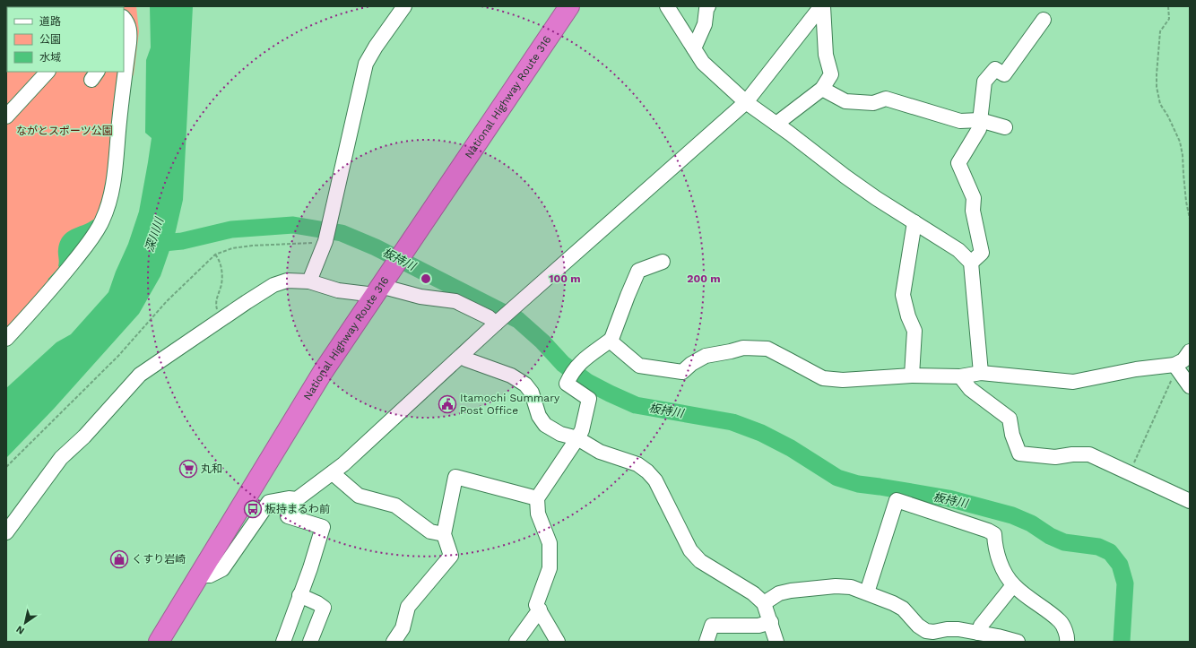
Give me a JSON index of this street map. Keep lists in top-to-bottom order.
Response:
{
  "streets": {
    "highway": ["National Highway Route 316"]
  },
  "water": ["深川川", "板持川"],
  "parks": ["ながとスポーツ公園"],
  "places": {
    "public building": ["Itamochi Summary Post Office"],
    "supermarket": ["丸和"],
    "bus stop": ["板持まるわ前"],
    "shop": ["くすり岩崎"]
  },
  "legend": ["道路", "公園", "水域"],
  "north": "bottom left",
  "rings": ["100 m", "200 m"]
}
